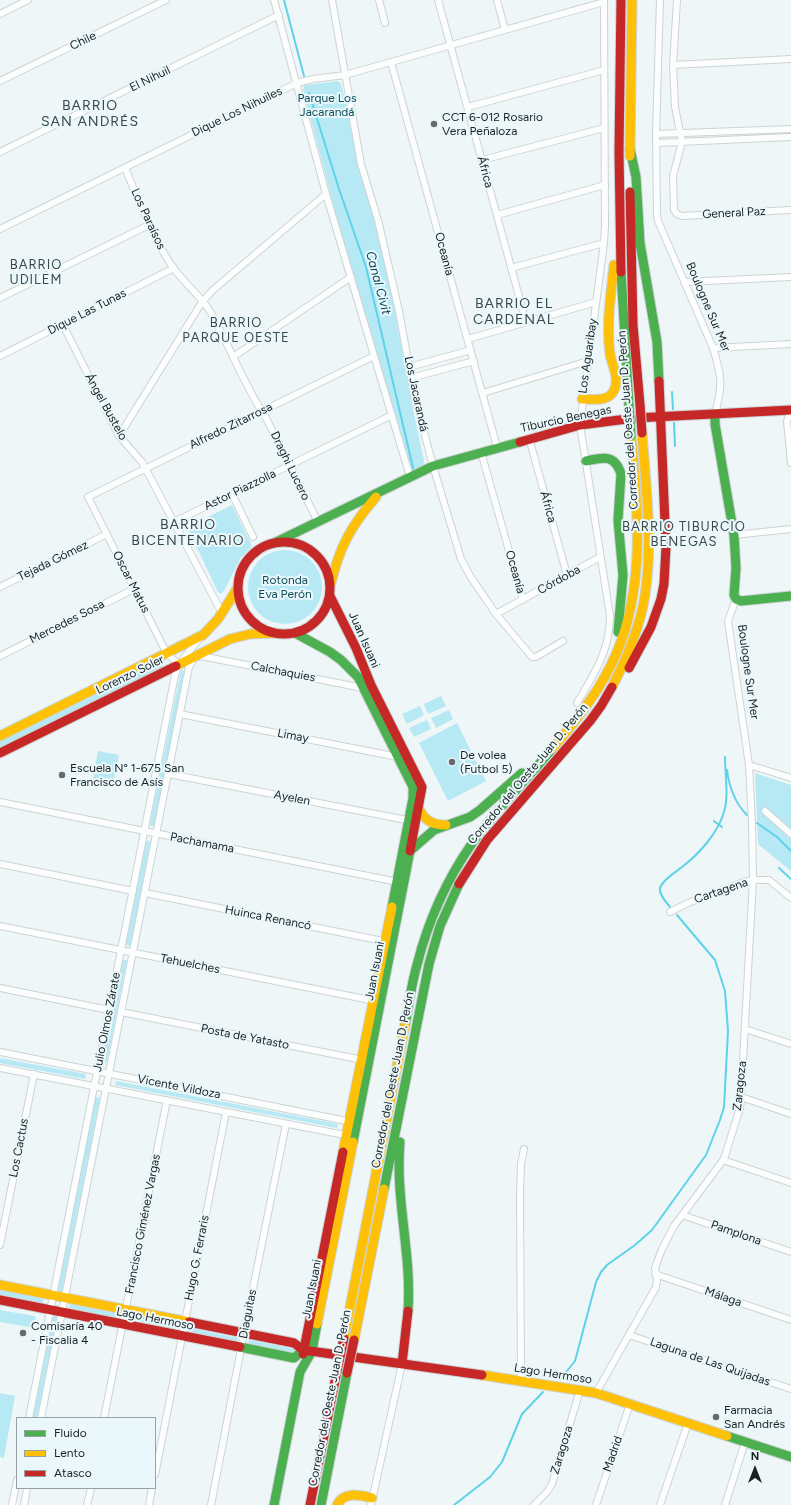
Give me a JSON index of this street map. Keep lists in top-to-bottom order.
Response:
{
  "streets": {
    "main road": [
      "Boulogne Sur Mer",
      "Tiburcio Benegas",
      "Corredor del Oeste Juan D. Perón",
      "Juan Isuani",
      "Lorenzo Soler",
      "Lago Hermoso"
    ],
    "street": [
      "Chile",
      "El Nihuil",
      "Dique Los Nihuiles",
      "África",
      "General Paz",
      "Los Paraísos",
      "Oceanía",
      "Dique Las Tunas",
      "Los Aguaribay",
      "Los Jacarandá",
      "Ángel Bustelo",
      "Alfredo Zitarrosa",
      "Draghi Lucero",
      "Astor Piazzolla",
      "Tejada Gómez",
      "Córdoba",
      "Oscar Matus",
      "Mercedes Sosa",
      "Calchaquies",
      "Limay",
      "Ayelen",
      "Pachamama",
      "Cartagena",
      "Huinca Renancó",
      "Tehuelches",
      "Julio Olmos Zárate",
      "Posta de Yatasto",
      "Zaragoza",
      "Vicente Vildoza",
      "Los Cactus",
      "Francisco Giménez Vargas",
      "Pamplona",
      "Hugo G. Ferraris",
      "Málaga",
      "Diaguitas",
      "Laguna de Las Quijadas",
      "Madrid"
    ]
  },
  "crossings": [
    ["Dique Los Nihuiles", "África"],
    ["Dique Los Nihuiles", "Los Paraísos"],
    ["Dique Los Nihuiles", "Oceanía"],
    ["Dique Los Nihuiles", "Los Aguaribay"],
    ["Dique Los Nihuiles", "Los Jacarandá"],
    ["África", "Tiburcio Benegas"],
    ["África", "Córdoba"],
    ["Los Paraísos", "Dique Las Tunas"],
    ["Los Paraísos", "Draghi Lucero"],
    ["Oceanía", "Tiburcio Benegas"],
    ["Oceanía", "Córdoba"],
    ["Boulogne Sur Mer", "Tiburcio Benegas"],
    ["Boulogne Sur Mer", "Zaragoza"],
    ["Dique Las Tunas", "Ángel Bustelo"],
    ["Dique Las Tunas", "Draghi Lucero"],
    ["Los Aguaribay", "Tiburcio Benegas"],
    ["Los Aguaribay", "Córdoba"],
    ["Los Jacarandá", "Tiburcio Benegas"],
    ["Los Jacarandá", "Córdoba"],
    ["Ángel Bustelo", "Alfredo Zitarrosa"],
    ["Ángel Bustelo", "Astor Piazzolla"],
    ["Ángel Bustelo", "Lorenzo Soler"],
    ["Tiburcio Benegas", "Draghi Lucero"],
    ["Tiburcio Benegas", "Juan Isuani"],
    ["Tiburcio Benegas", "Lorenzo Soler"],
    ["Alfredo Zitarrosa", "Draghi Lucero"],
    ["Alfredo Zitarrosa", "Oscar Matus"],
    ["Draghi Lucero", "Astor Piazzolla"],
    ["Tejada Gómez", "Oscar Matus"],
    ["Oscar Matus", "Mercedes Sosa"],
    ["Oscar Matus", "Lorenzo Soler"],
    ["Oscar Matus", "Julio Olmos Zárate"],
    ["Juan Isuani", "Calchaquies"],
    ["Juan Isuani", "Lorenzo Soler"],
    ["Juan Isuani", "Limay"],
    ["Juan Isuani", "Ayelen"],
    ["Juan Isuani", "Pachamama"],
    ["Juan Isuani", "Huinca Renancó"],
    ["Juan Isuani", "Tehuelches"],
    ["Juan Isuani", "Posta de Yatasto"],
    ["Juan Isuani", "Vicente Vildoza"],
    ["Juan Isuani", "Lago Hermoso"],
    ["Calchaquies", "Lorenzo Soler"],
    ["Calchaquies", "Julio Olmos Zárate"],
    ["Lorenzo Soler", "Julio Olmos Zárate"],
    ["Limay", "Julio Olmos Zárate"],
    ["Ayelen", "Julio Olmos Zárate"],
    ["Pachamama", "Julio Olmos Zárate"],
    ["Cartagena", "Zaragoza"],
    ["Huinca Renancó", "Julio Olmos Zárate"],
    ["Tehuelches", "Julio Olmos Zárate"],
    ["Julio Olmos Zárate", "Posta de Yatasto"],
    ["Julio Olmos Zárate", "Vicente Vildoza"],
    ["Julio Olmos Zárate", "Lago Hermoso"],
    ["Zaragoza", "Pamplona"],
    ["Zaragoza", "Málaga"],
    ["Zaragoza", "Lago Hermoso"],
    ["Zaragoza", "Laguna de Las Quijadas"],
    ["Vicente Vildoza", "Los Cactus"],
    ["Vicente Vildoza", "Francisco Giménez Vargas"],
    ["Vicente Vildoza", "Hugo G. Ferraris"],
    ["Vicente Vildoza", "Diaguitas"],
    ["Francisco Giménez Vargas", "Lago Hermoso"],
    ["Hugo G. Ferraris", "Lago Hermoso"],
    ["Diaguitas", "Lago Hermoso"],
    ["Lago Hermoso", "Madrid"]
  ],
  "districts": [
    "BARRIO SAN ANDRÉS",
    "BARRIO UDILEM",
    "BARRIO EL CARDENAL",
    "BARRIO PARQUE OESTE",
    "BARRIO BICENTENARIO",
    "BARRIO TIBURCIO BENEGAS"
  ],
  "water": ["Canal Civit"],
  "parks": ["Parque Los Jacarandá", "Rotonda Eva Perón"],
  "places": [
    "CCT 6-012 Rosario Vera Peñaloza",
    "De volea (Futbol 5)",
    "Escuela N° 1-675 San Francisco de Asís",
    "Comisaría 40 - Fiscalia 4",
    "Farmacia San Andrés"
  ],
  "legend": ["Fluido", "Lento", "Atasco"],
  "north": "top"
}
